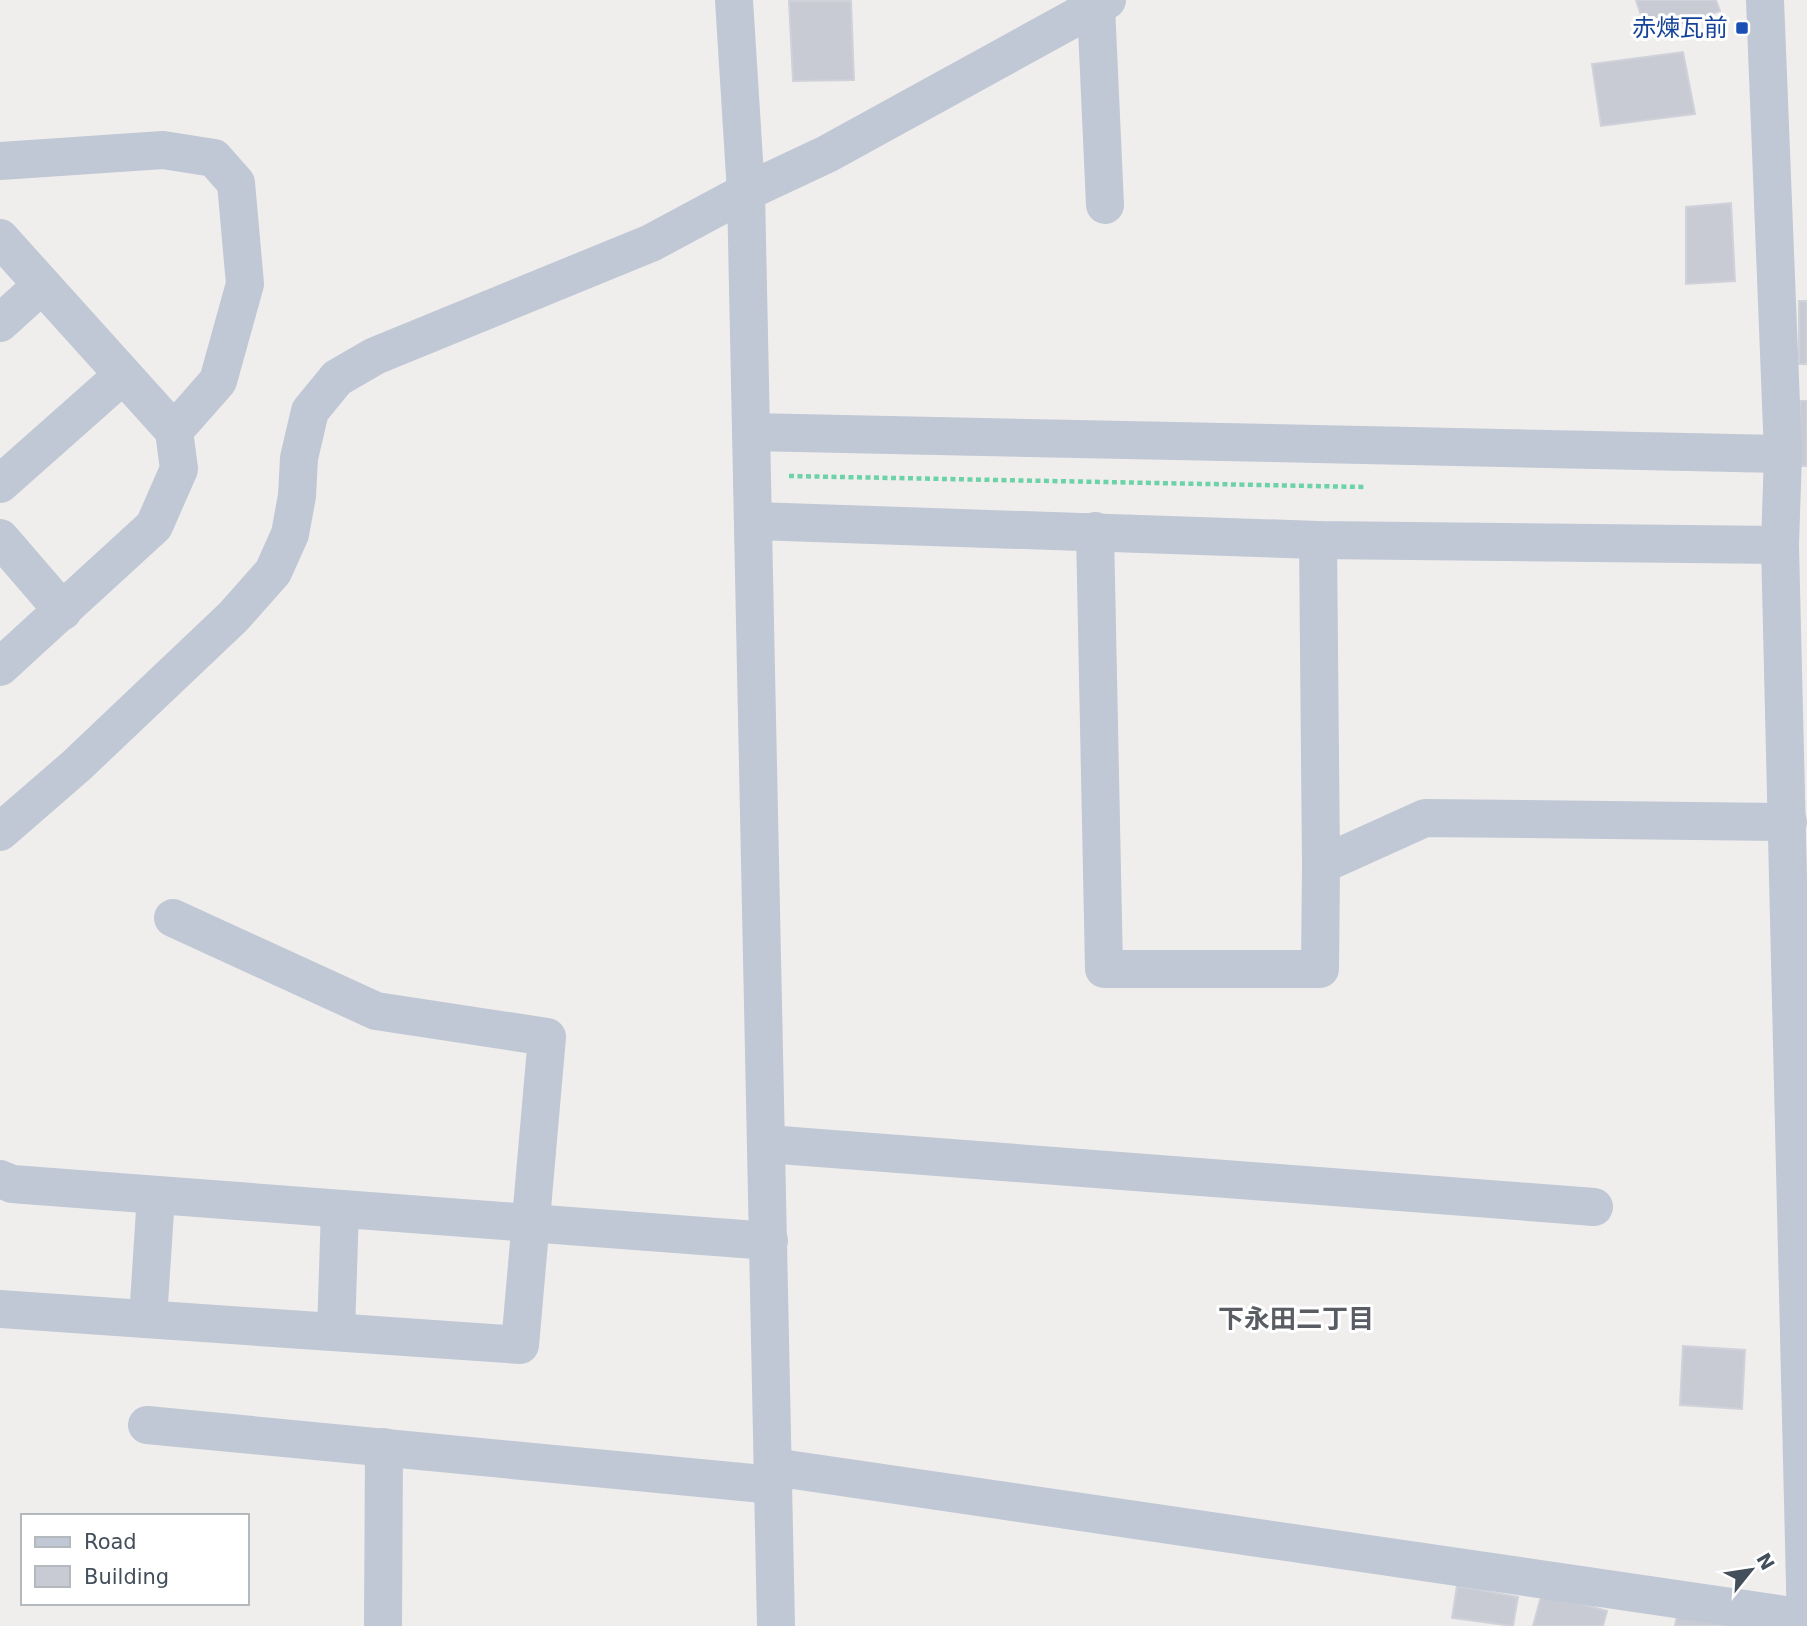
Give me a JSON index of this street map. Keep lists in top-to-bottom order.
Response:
{
  "districts": ["下永田二丁目"],
  "places": {
    "transit": ["赤煉瓦前"]
  },
  "legend": ["Road", "Building"],
  "north": "top right"
}
